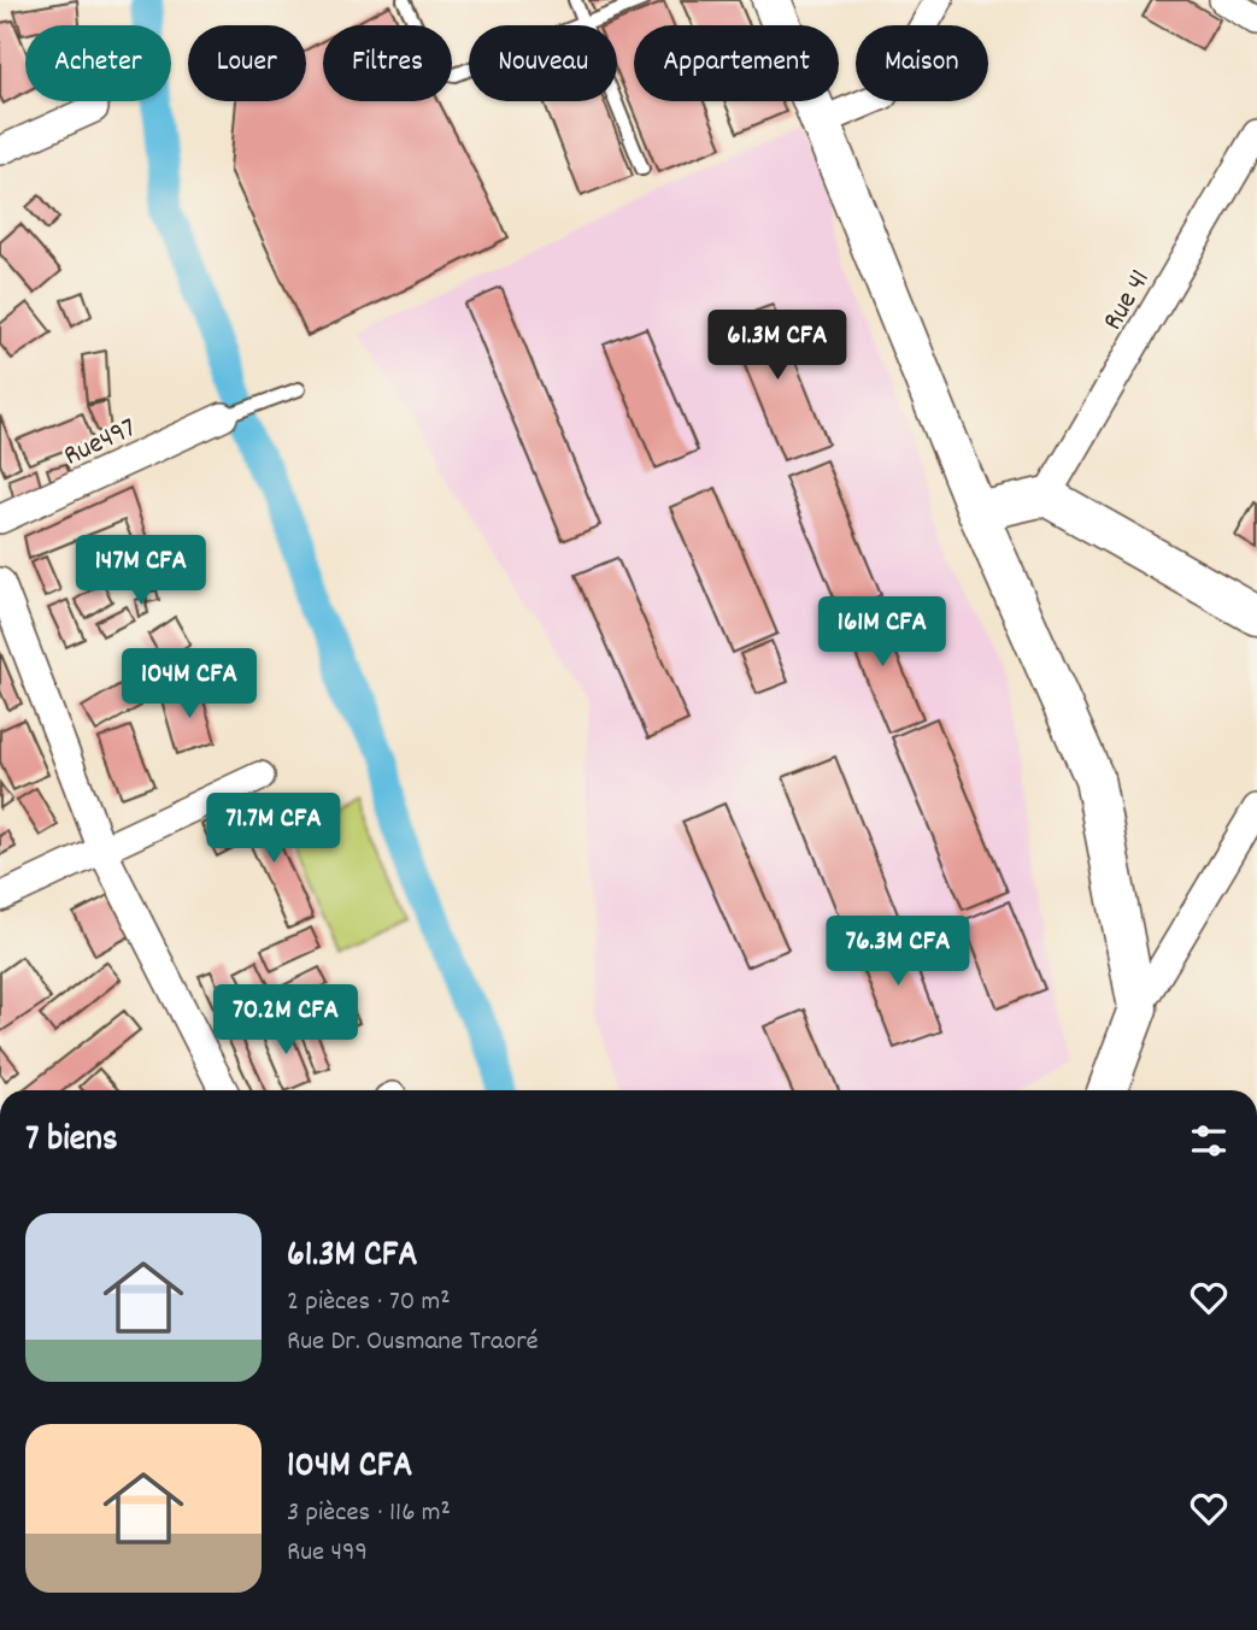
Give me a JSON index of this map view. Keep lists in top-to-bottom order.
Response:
{
  "streets": {
    "street": ["Rue 41", "Rue497"]
  },
  "page": {
    "chip": [
      "Acheter",
      "Louer",
      "Filtres",
      "Nouveau",
      "Appartement",
      "Maison"
    ],
    "price": [
      "61.3M CFA",
      "147M CFA",
      "161M CFA",
      "104M CFA",
      "71.7M CFA",
      "76.3M CFA",
      "70.2M CFA"
    ],
    "heading": "7 biens",
    "list": [
      {
        "name": "61.3M CFA",
        "note": "2 pièces · 70 m² · Rue Dr. Ousmane Traoré"
      },
      {
        "name": "104M CFA",
        "note": "3 pièces · 116 m² · Rue 499"
      }
    ]
  }
}
